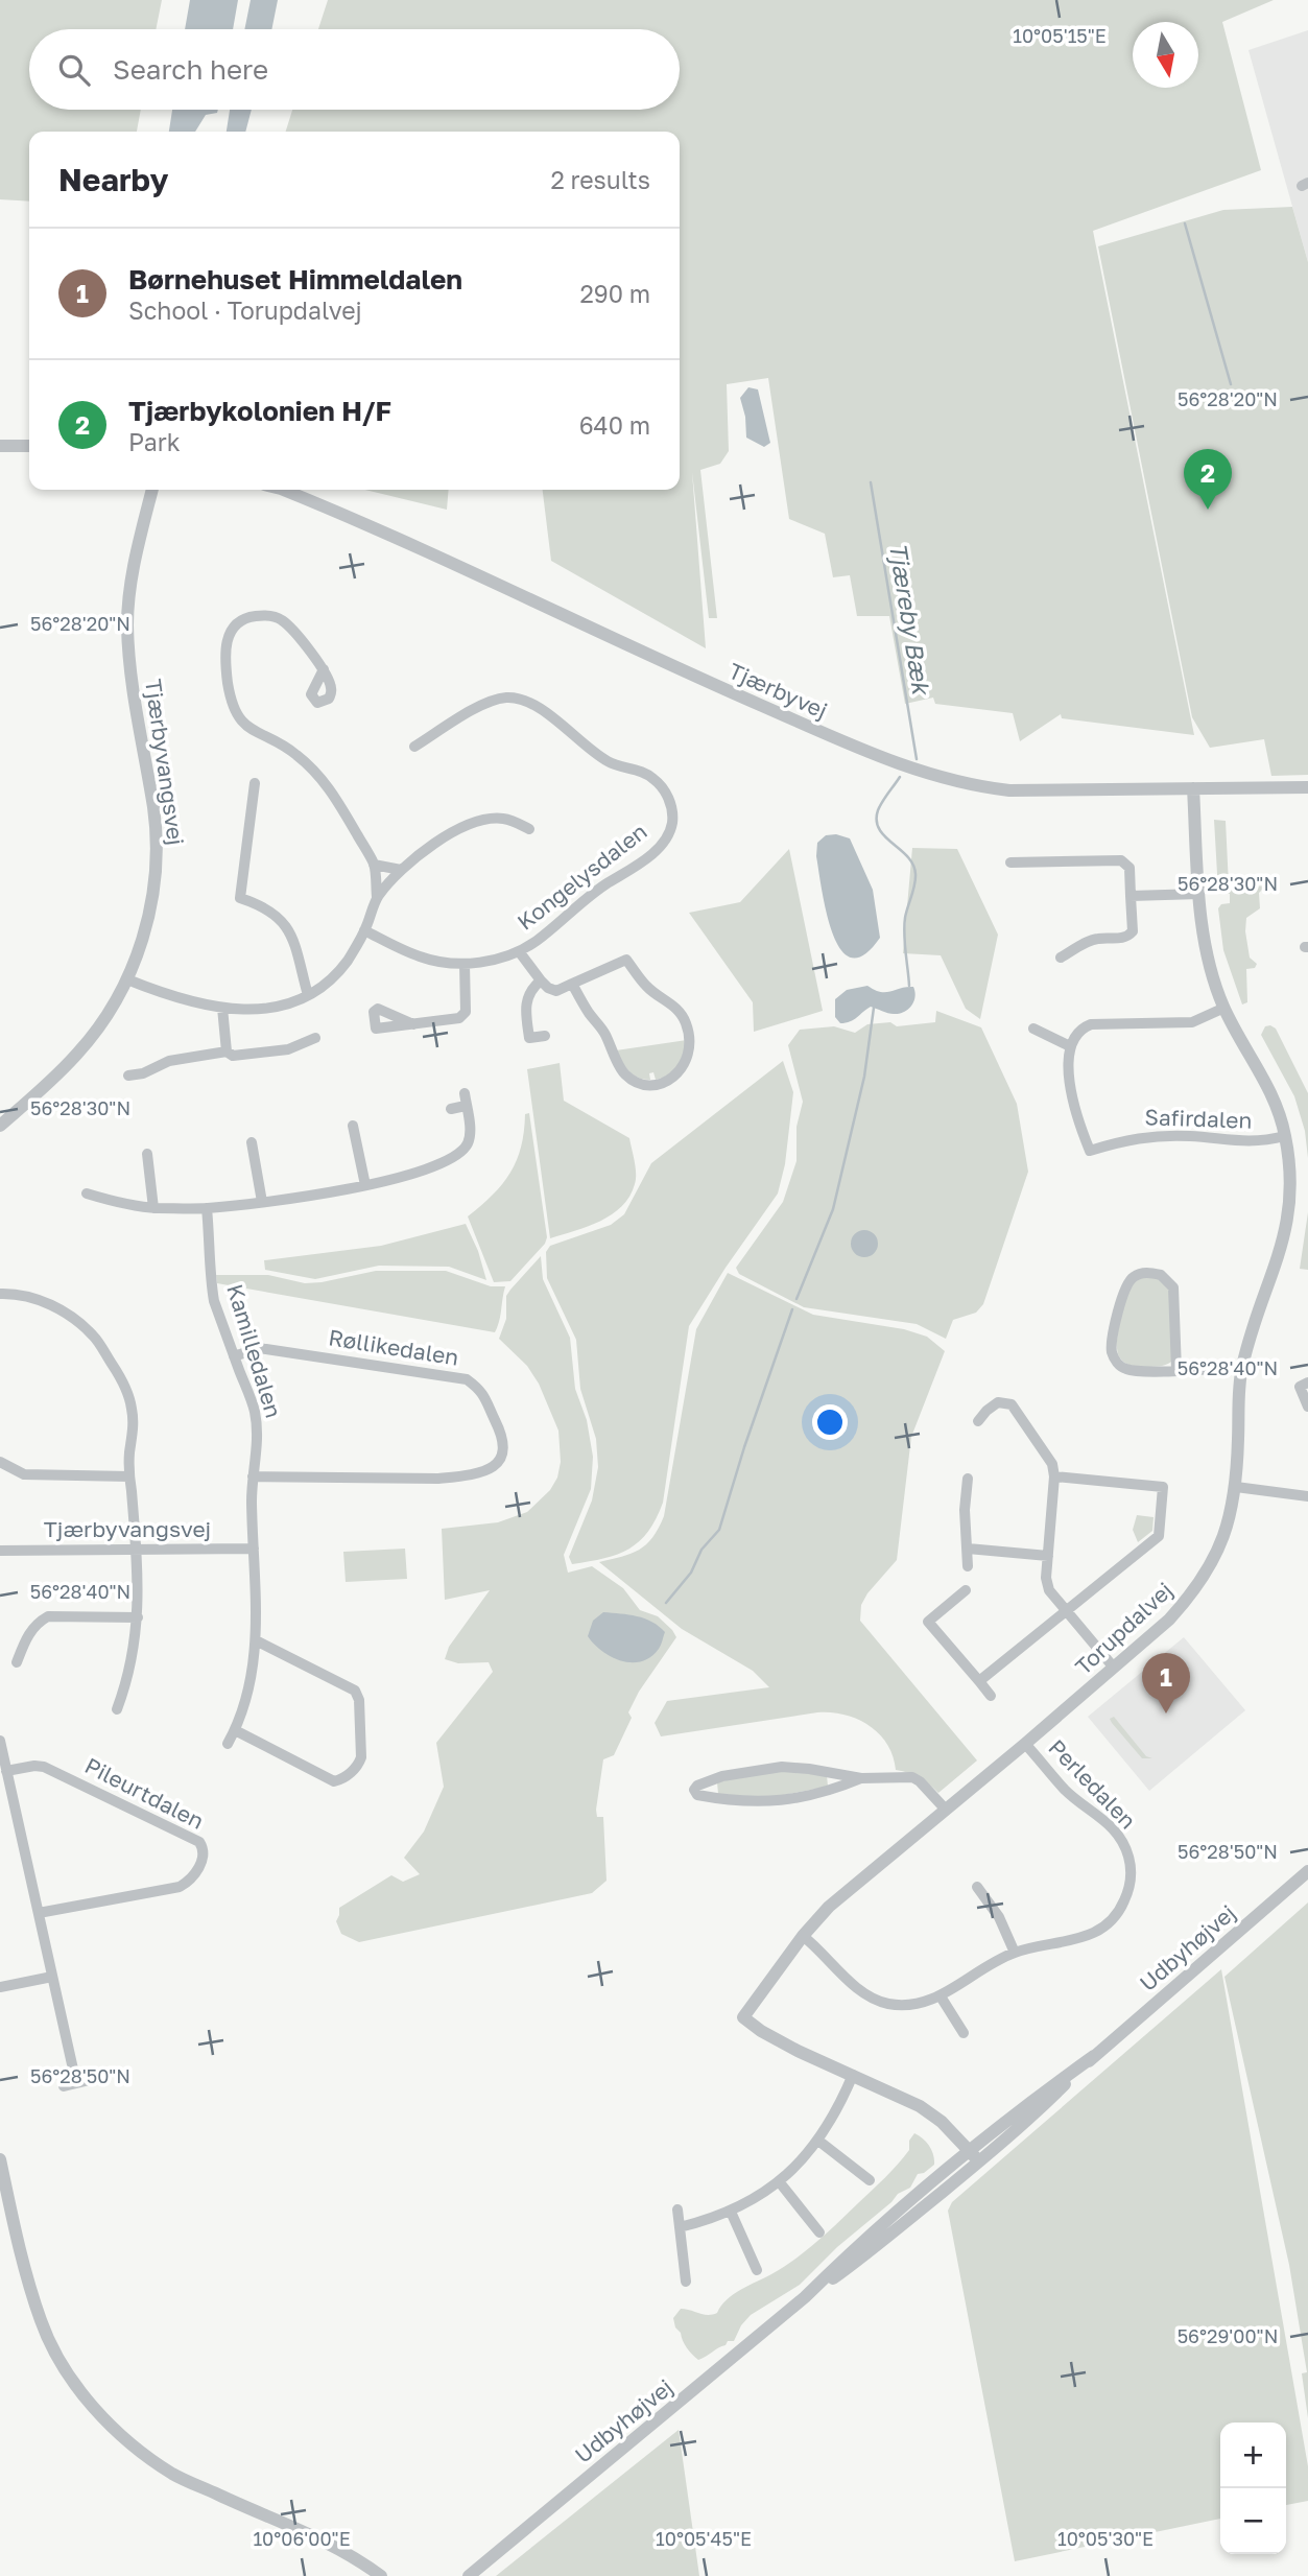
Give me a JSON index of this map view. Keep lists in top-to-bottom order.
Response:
{
  "streets": {
    "street": [
      "Tjærbyvej",
      "Tjærbyvangsvej",
      "Kongelysdalen",
      "Safirdalen",
      "Røllikedalen",
      "Kamilledalen",
      "Torupdalvej",
      "Perledalen",
      "Pileurtdalen",
      "Udbyhøjvej"
    ]
  },
  "crossings": [
    ["Tjærbyvej", "Torupdalvej"],
    ["Tjærbyvangsvej", "Kamilledalen"],
    ["Safirdalen", "Torupdalvej"],
    ["Røllikedalen", "Kamilledalen"],
    ["Torupdalvej", "Perledalen"],
    ["Torupdalvej", "Udbyhøjvej"]
  ],
  "water": ["Tjæreby Bæk"],
  "north": "bottom",
  "page": {
    "search": "Search here",
    "heading": ["Nearby", "2 results"],
    "list": [
      {
        "mark": "1",
        "name": "Børnehuset Himmeldalen",
        "note": "School · Torupdalvej",
        "value": "290 m"
      },
      {
        "mark": "2",
        "name": "Tjærbykolonien H/F",
        "note": "Park",
        "value": "640 m"
      }
    ],
    "pins": ["2", "1"],
    "map_buttons": ["+", "−"]
  },
  "coordinates": [
    "10°05'15\"E",
    "56°28'20\"N",
    "56°28'30\"N",
    "56°28'40\"N",
    "56°28'50\"N",
    "56°29'00\"N",
    "10°06'00\"E",
    "10°05'45\"E",
    "10°05'30\"E"
  ]
}
